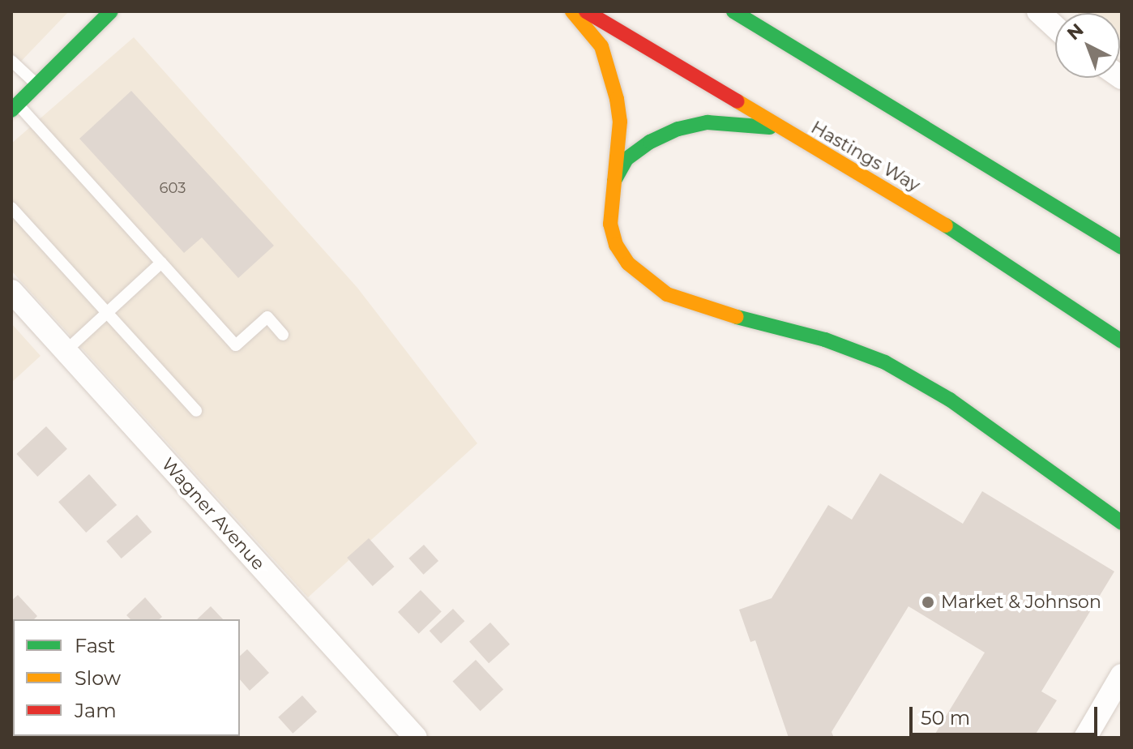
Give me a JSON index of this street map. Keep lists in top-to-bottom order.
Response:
{
  "streets": {
    "main road": ["Hastings Way"],
    "street": ["Wagner Avenue"]
  },
  "places": ["Market & Johnson"],
  "house_numbers": ["603"],
  "legend": ["Fast", "Slow", "Jam"],
  "scale_bar": "50 m",
  "north": "top left"
}
